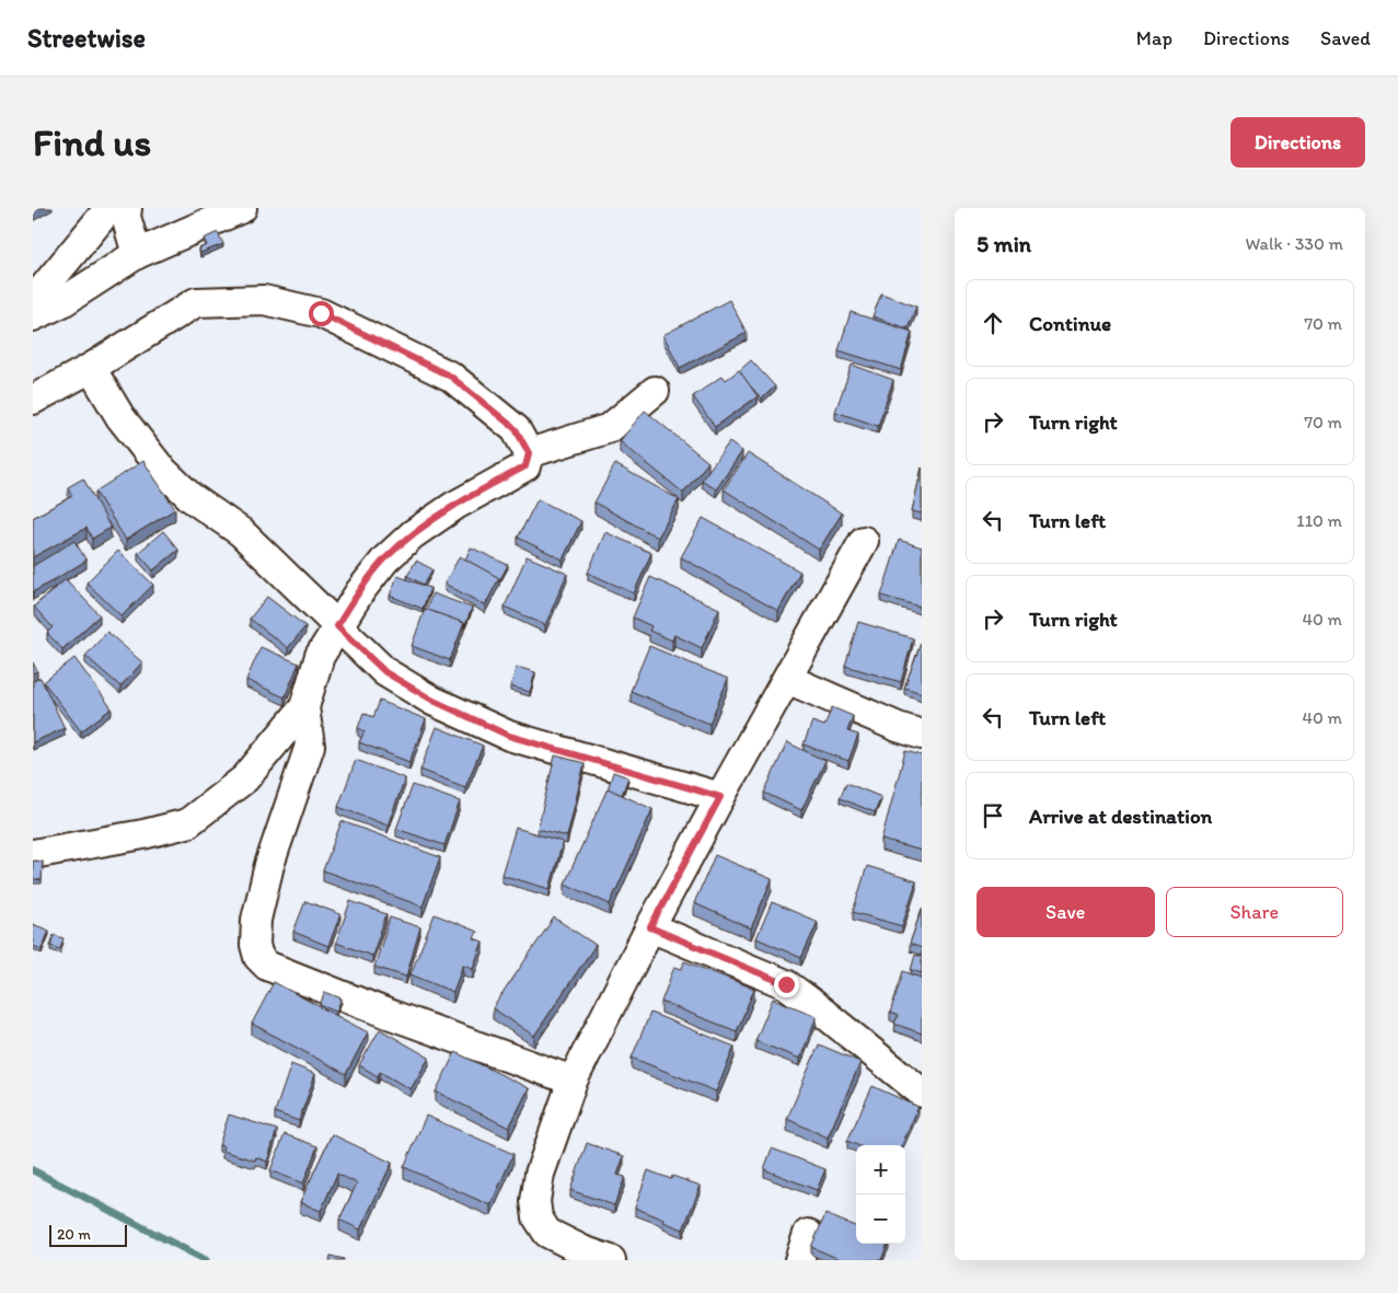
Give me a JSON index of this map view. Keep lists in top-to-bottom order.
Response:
{
  "scale_bar": "20 m",
  "page": {
    "header": "Streetwise",
    "nav": ["Map", "Directions", "Saved"],
    "buttons": [
      "Directions",
      ["Save", "Share"]
    ],
    "title": "Find us",
    "heading": ["5 min", "Walk · 330 m"],
    "list": [
      ["Continue", "70 m"],
      ["Turn right", "70 m"],
      ["Turn left", "110 m"],
      ["Turn right", "40 m"],
      ["Turn left", "40 m"],
      "Arrive at destination"
    ],
    "map_buttons": ["+", "−"],
    "scale": "20 m"
  }
}
